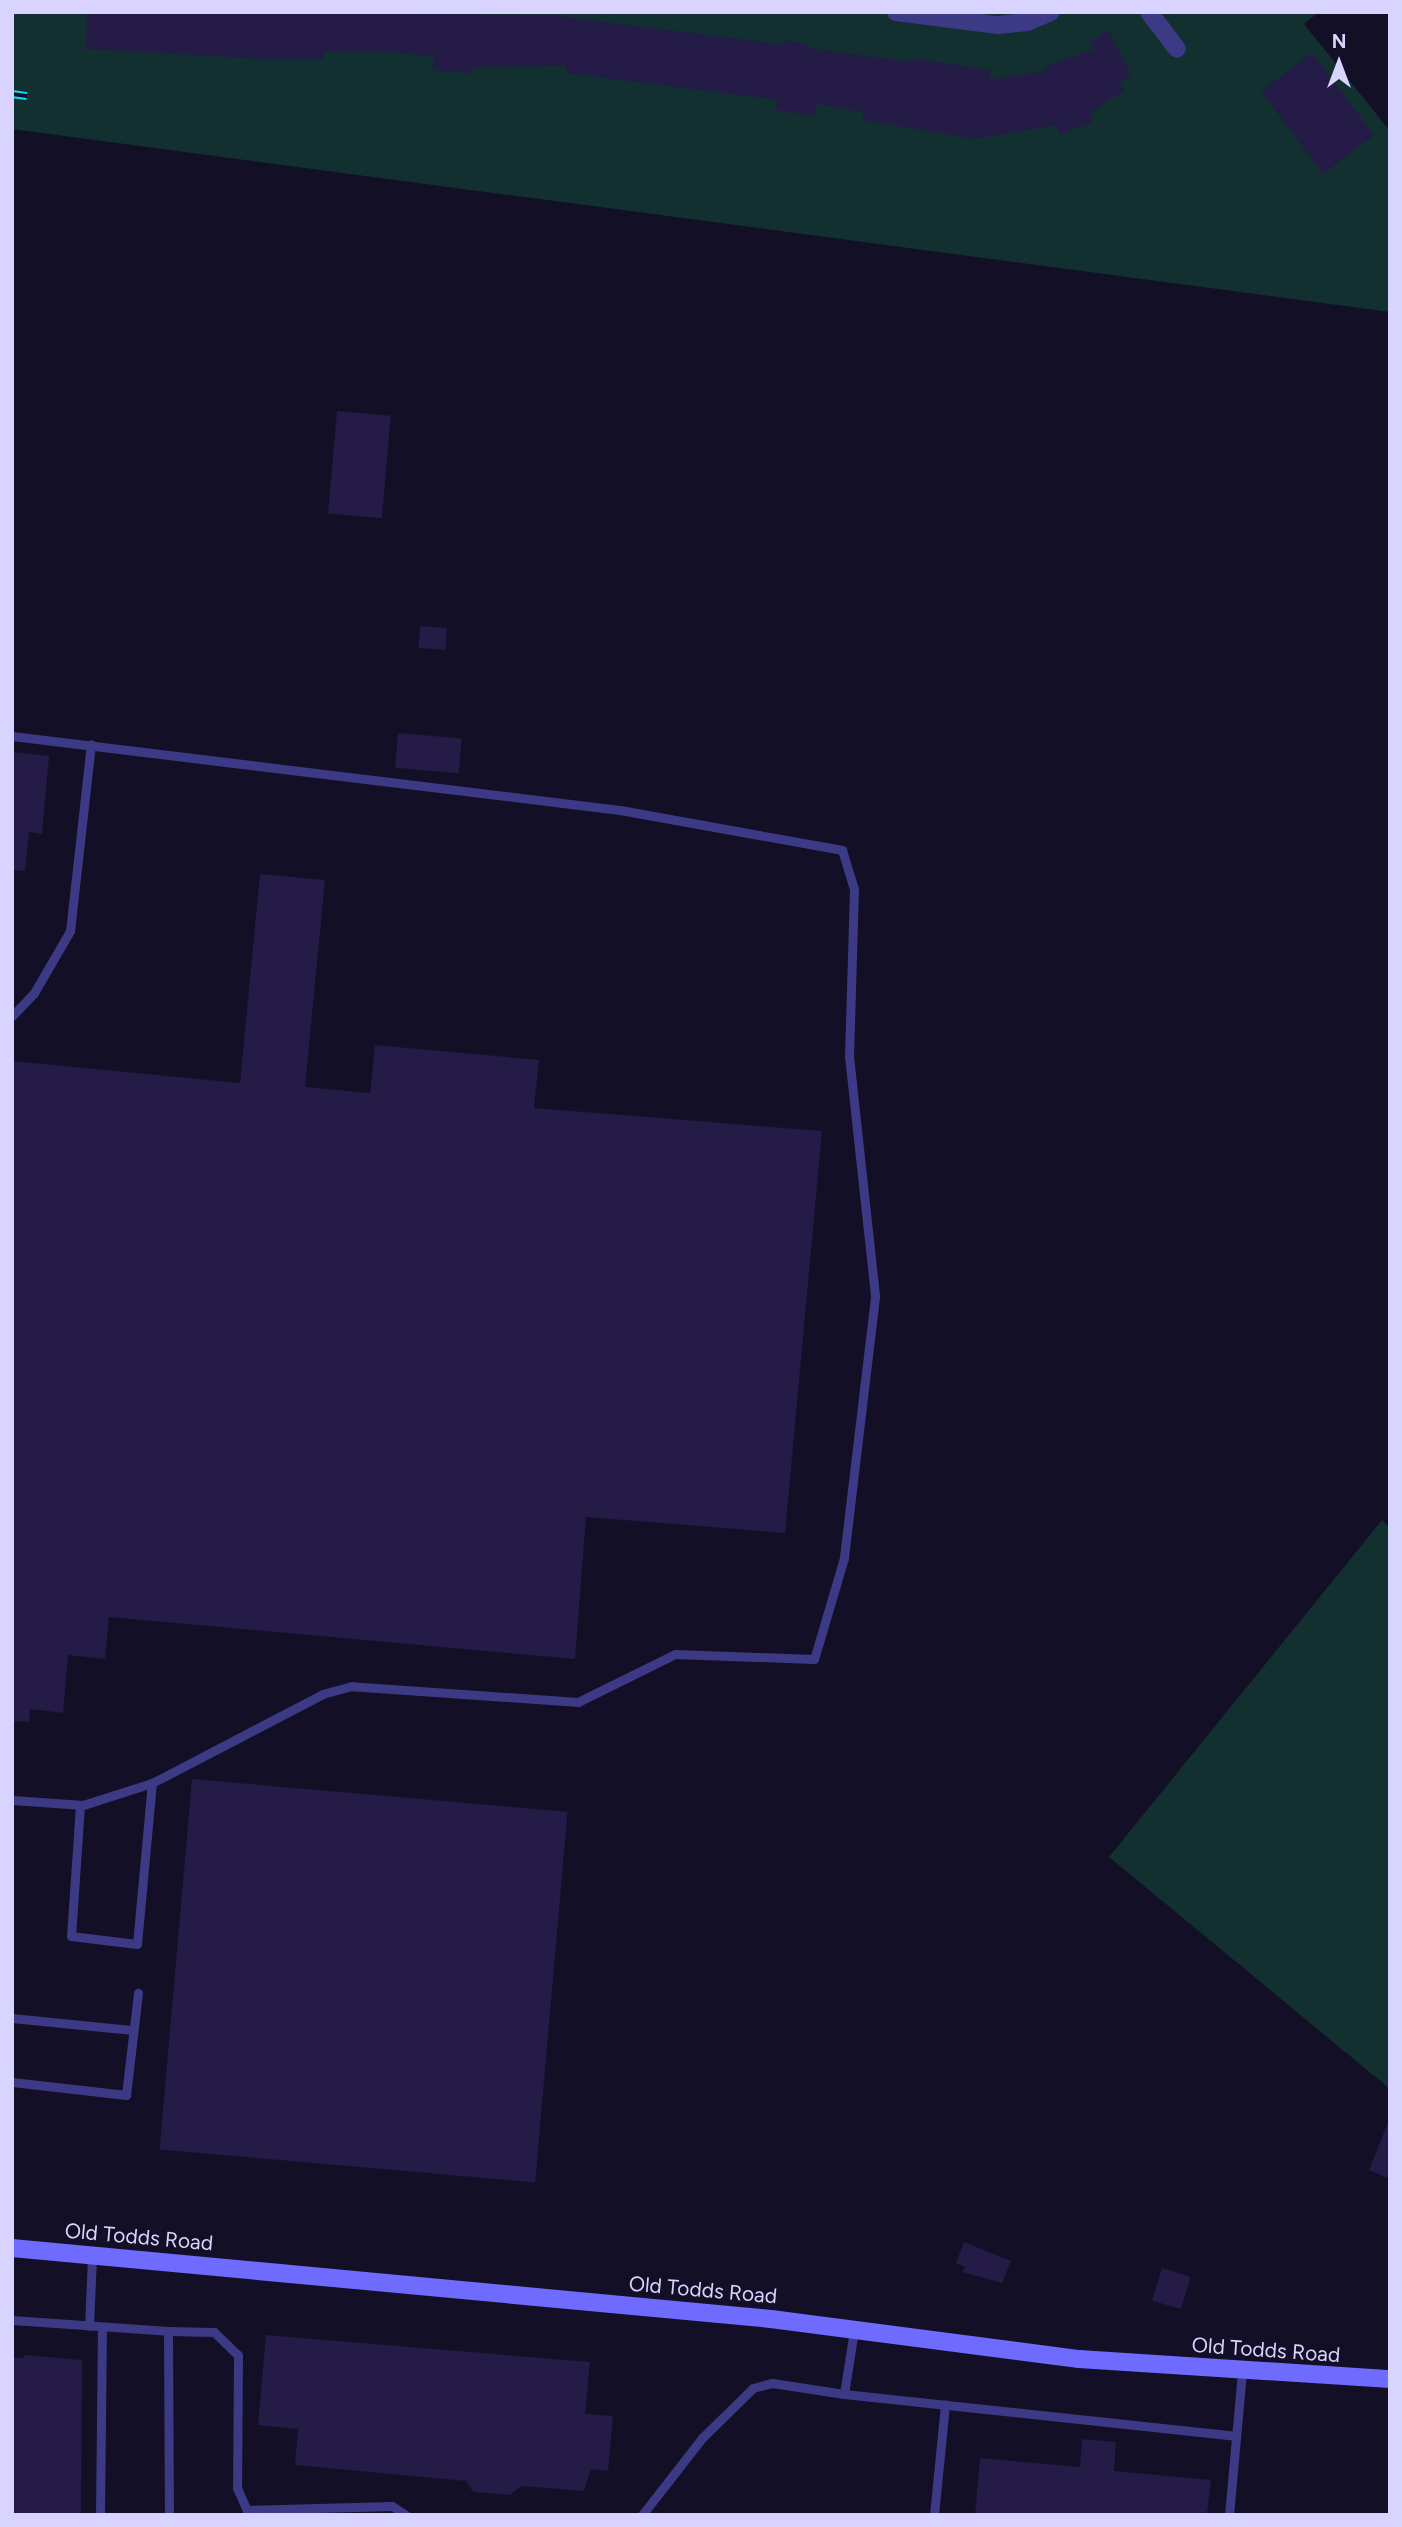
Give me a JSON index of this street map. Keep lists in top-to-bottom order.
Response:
{
  "streets": {
    "main road": ["Old Todds Road"]
  },
  "north": "top"
}
